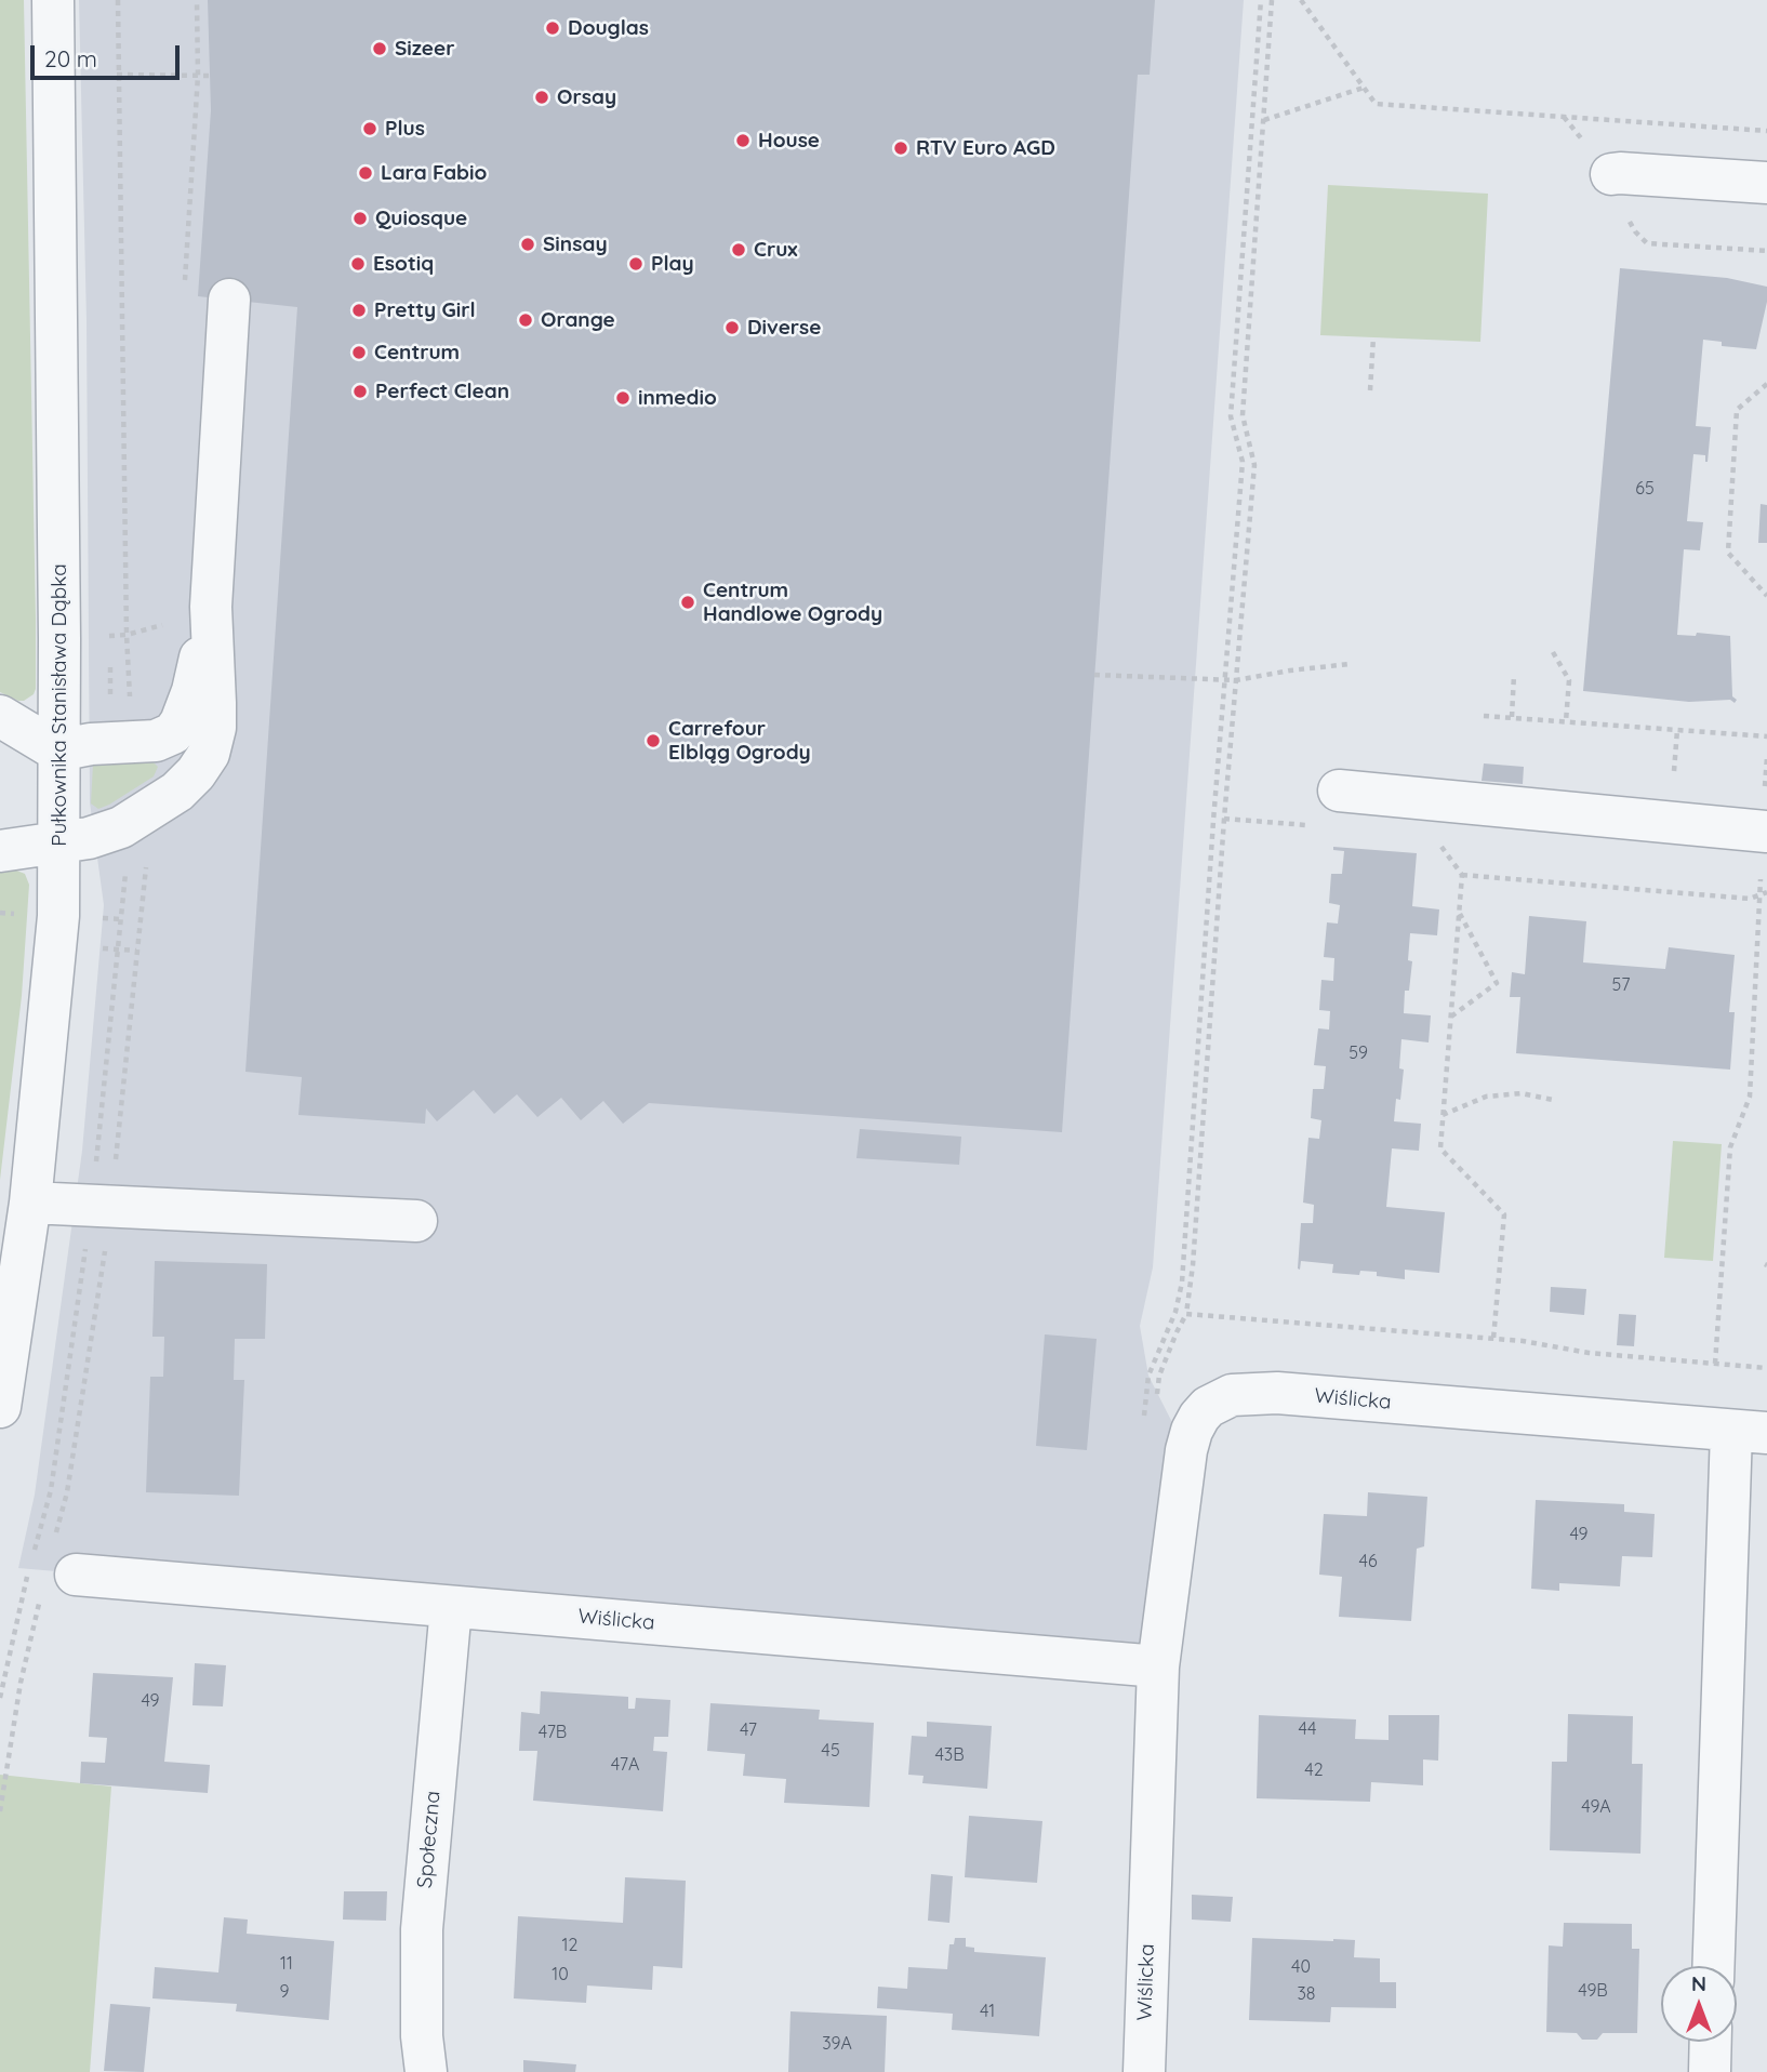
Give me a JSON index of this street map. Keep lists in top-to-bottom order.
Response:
{
  "streets": {
    "street": ["Pułkownika Stanisława Dąbka", "Wiślicka", "Społeczna"]
  },
  "crossings": [
    ["Wiślicka", "Społeczna"]
  ],
  "places": [
    "Douglas",
    "Sizeer",
    "Orsay",
    "Plus",
    "House",
    "RTV Euro AGD",
    "Lara Fabio",
    "Quiosque",
    "Sinsay",
    "Crux",
    "Esotiq",
    "Play",
    "Pretty Girl",
    "Orange",
    "Diverse",
    "Centrum",
    "Perfect Clean",
    "inmedio",
    "Centrum Handlowe Ogrody",
    "Carrefour Elbląg Ogrody"
  ],
  "house_numbers": [
    "65",
    "57",
    "59",
    "49",
    "46",
    "49",
    "44",
    "47",
    "47B",
    "45",
    "43B",
    "47A",
    "42",
    "49A",
    "12",
    "11",
    "40",
    "10",
    "49B",
    "9",
    "38",
    "41",
    "39A"
  ],
  "scale_bar": "20 m",
  "north": "top"
}
